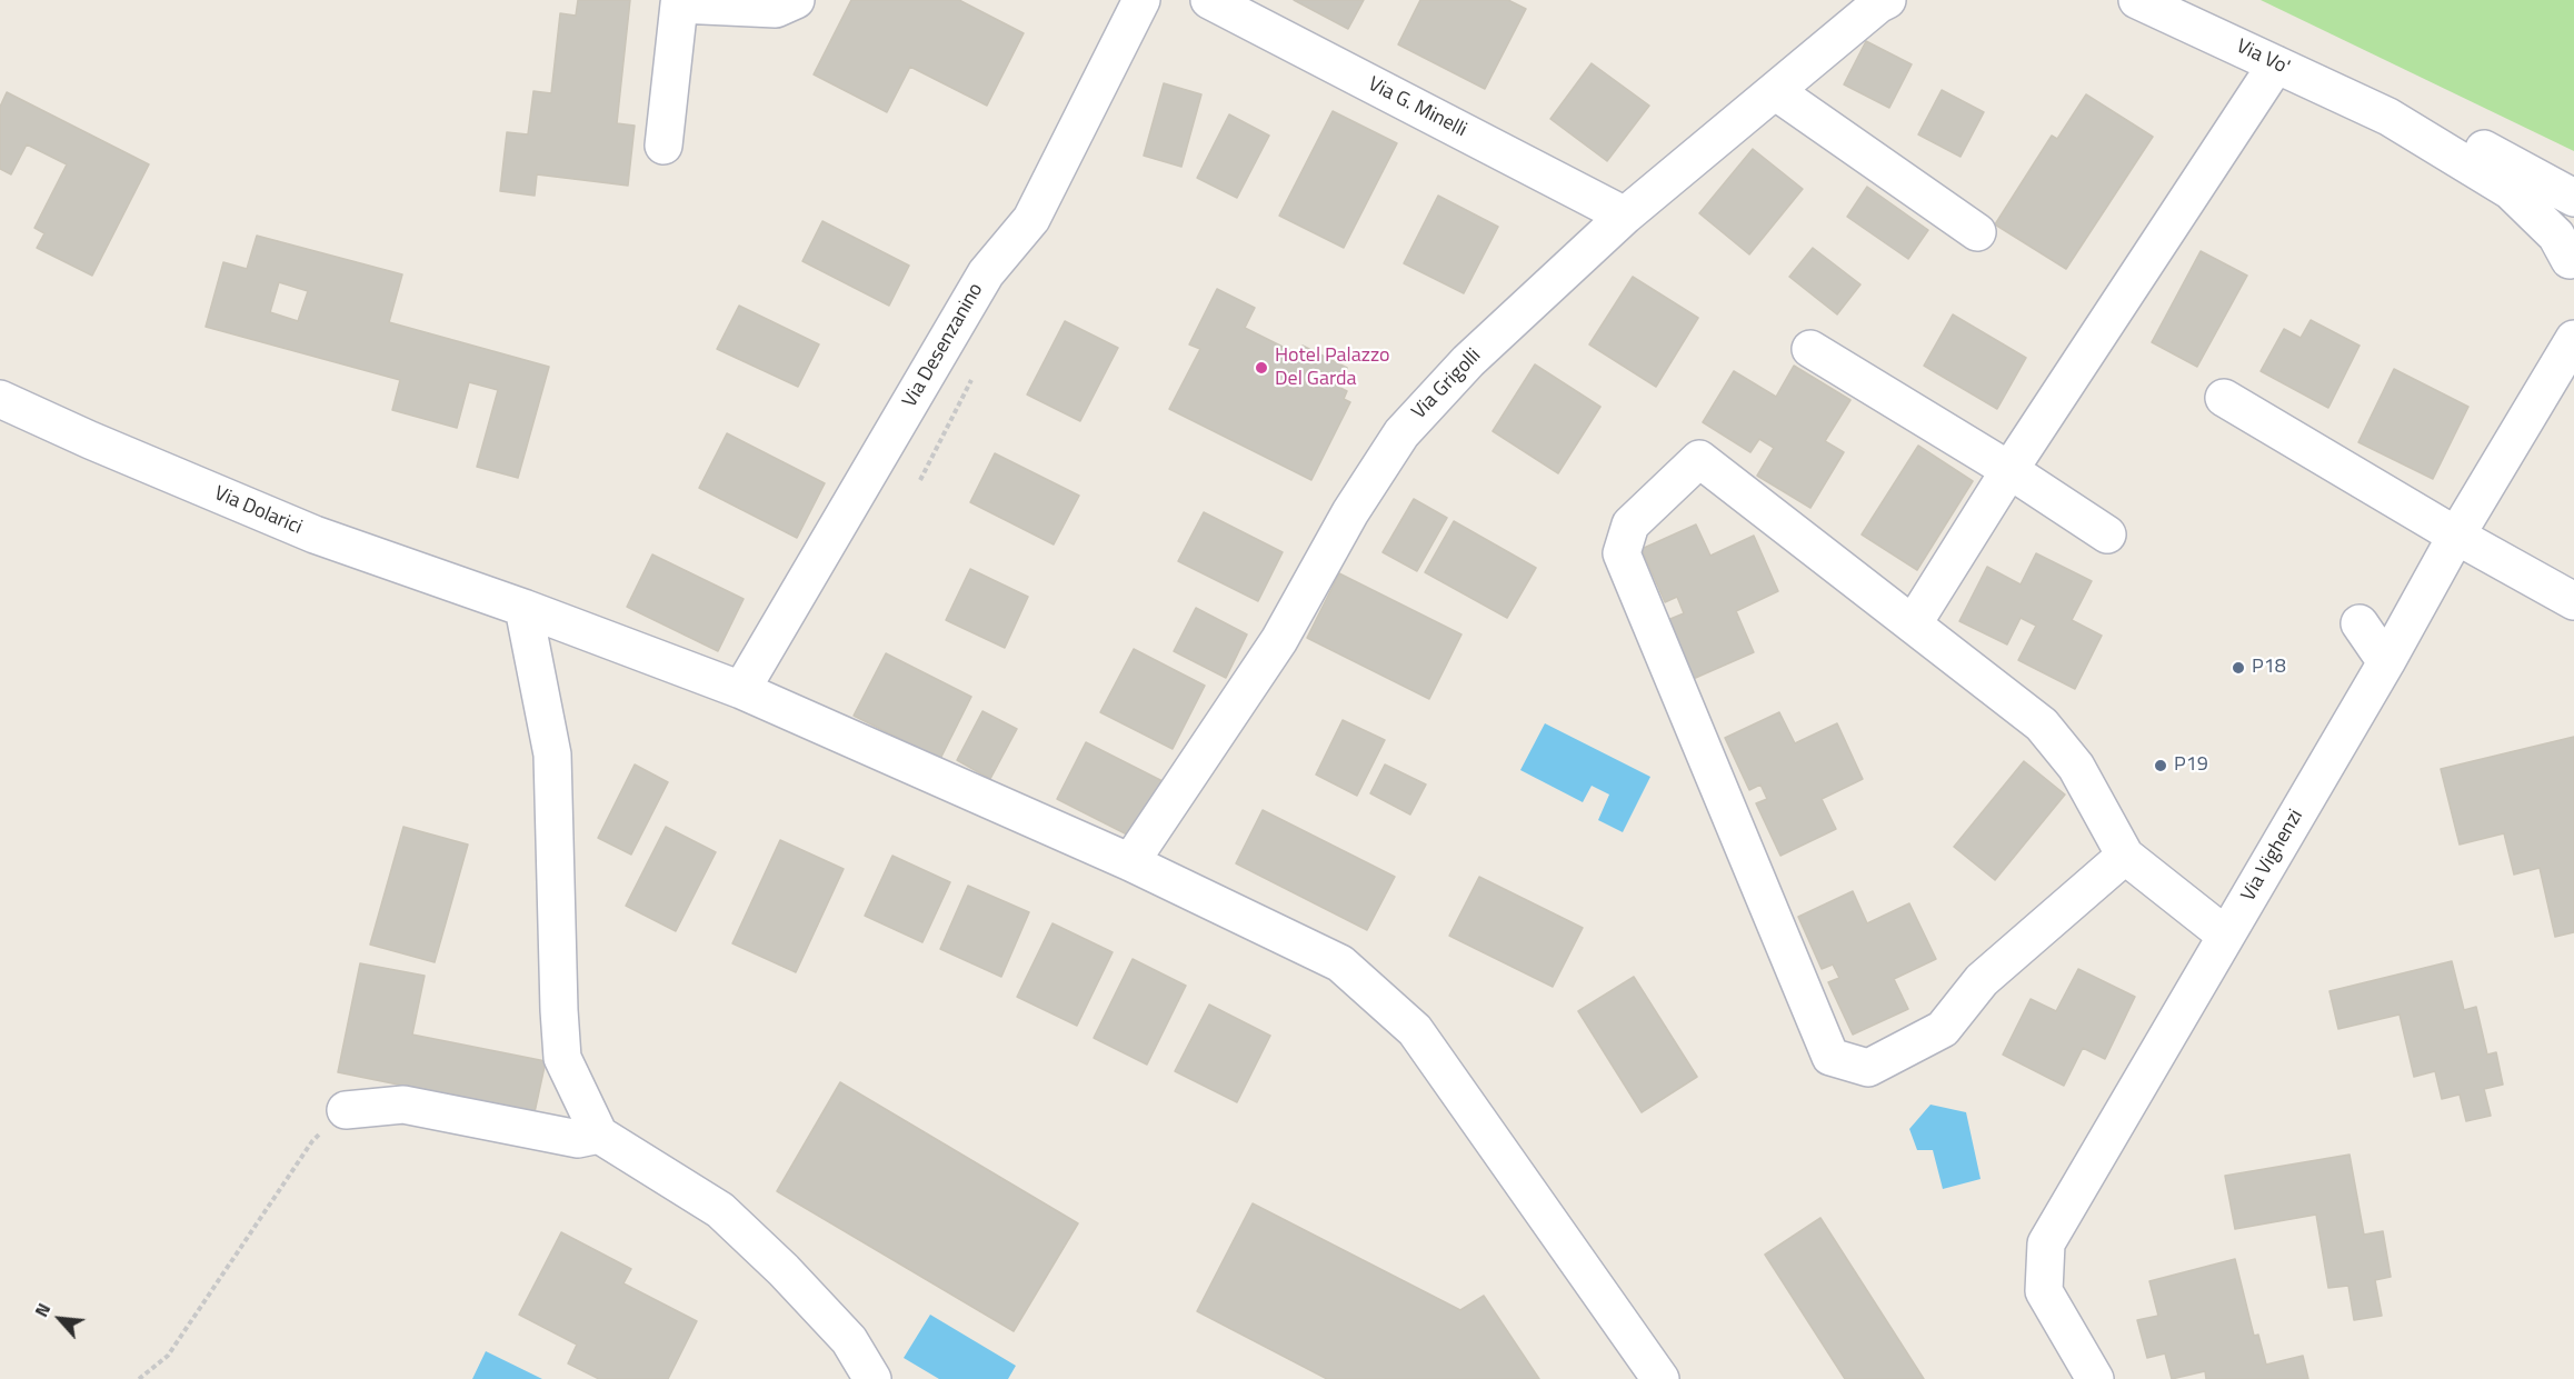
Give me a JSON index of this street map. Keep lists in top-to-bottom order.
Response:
{
  "streets": {
    "street": [
      "Via Vo'",
      "Via G. Minelli",
      "Via Desenzanino",
      "Via Grigolli",
      "Via Dolarici",
      "Via Vighenzi"
    ]
  },
  "crossings": [
    ["Via G. Minelli", "Via Grigolli"],
    ["Via Desenzanino", "Via Dolarici"],
    ["Via Grigolli", "Via Dolarici"]
  ],
  "places": ["Hotel Palazzo Del Garda", "P18", "P19"],
  "north": "top left"
}
